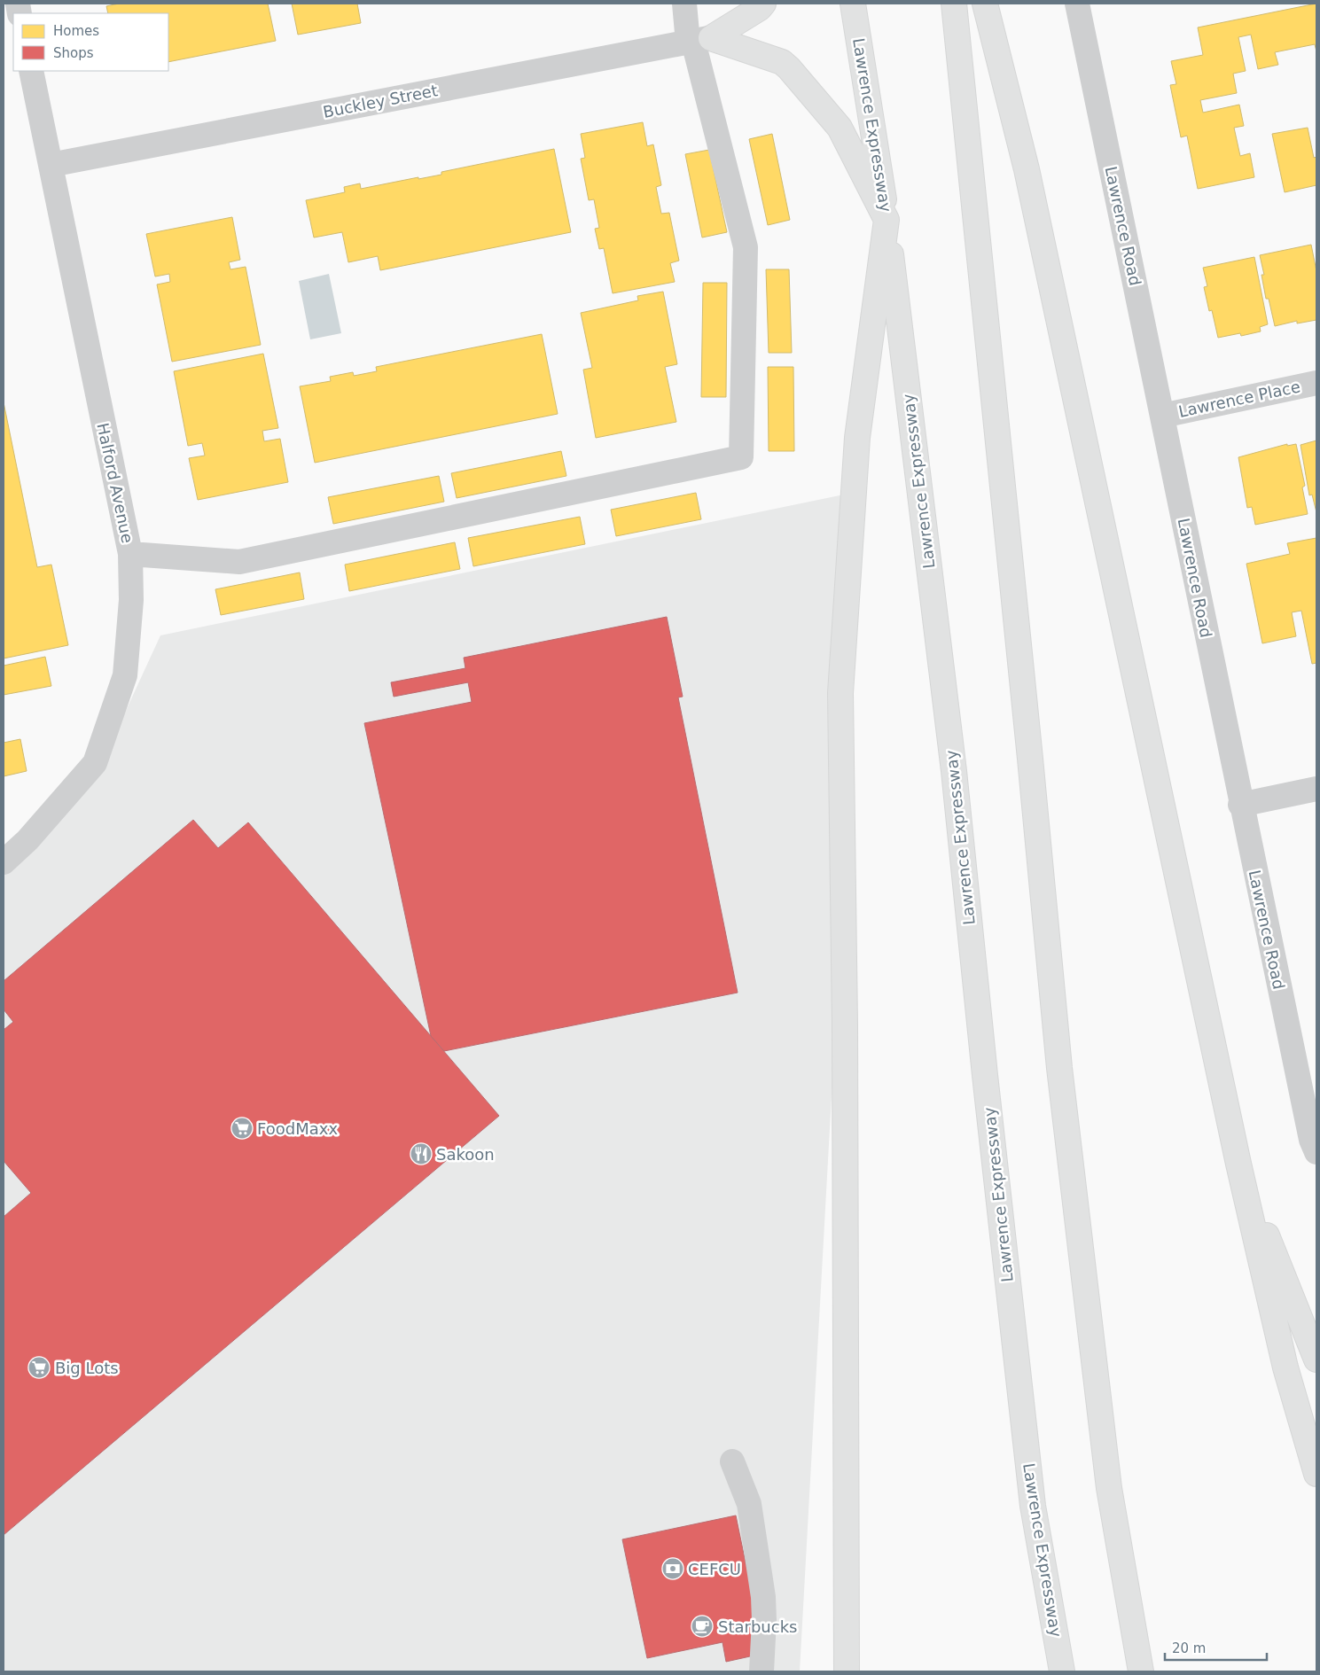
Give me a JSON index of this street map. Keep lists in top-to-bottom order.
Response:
{
  "streets": {
    "highway": ["Lawrence Expressway"],
    "street": [
      "Buckley Street",
      "Lawrence Road",
      "Lawrence Place",
      "Halford Avenue"
    ]
  },
  "crossings": [
    ["Buckley Street", "Halford Avenue"],
    ["Lawrence Road", "Lawrence Place"]
  ],
  "places": {
    "supermarket": ["FoodMaxx", "Big Lots"],
    "restaurant": ["Sakoon"],
    "bank": ["CEFCU"],
    "cafe": ["Starbucks"]
  },
  "legend": ["Homes", "Shops"],
  "scale_bar": "20 m"
}
